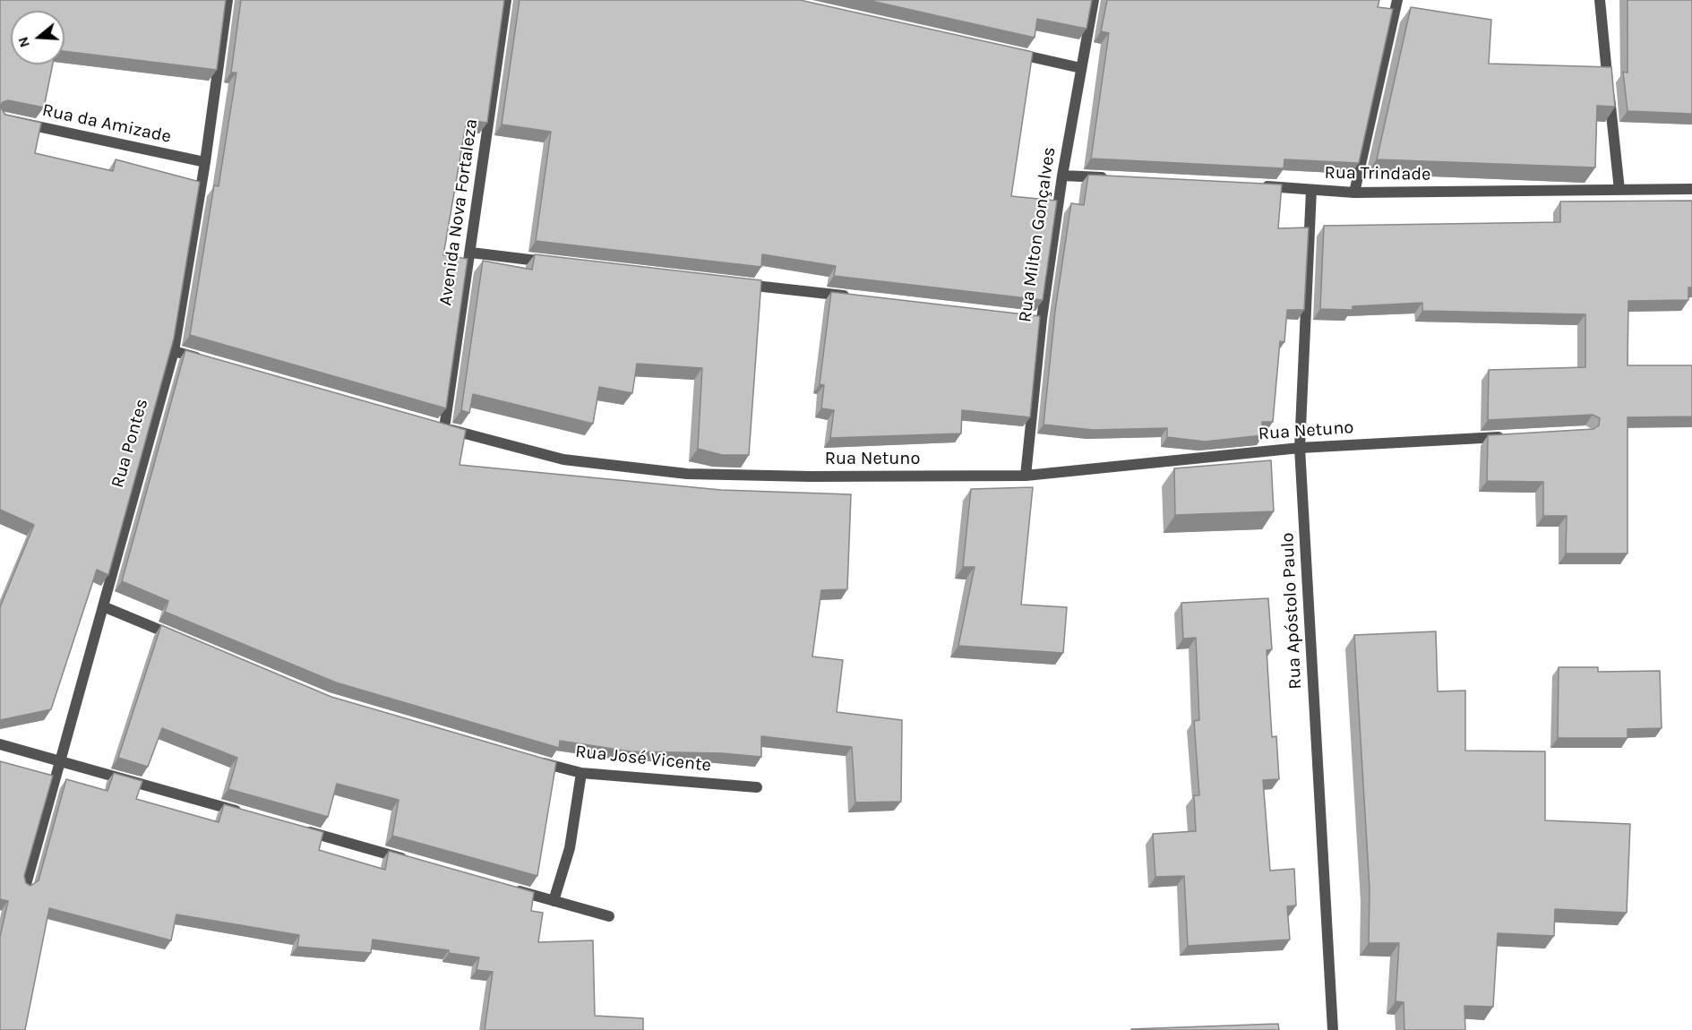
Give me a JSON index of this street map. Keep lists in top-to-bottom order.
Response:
{
  "streets": {
    "street": [
      "Rua da Amizade",
      "Rua Trindade",
      "Avenida Nova Fortaleza",
      "Rua Milton Gonçalves",
      "Rua Netuno",
      "Rua Pontes",
      "Rua Apóstolo Paulo",
      "Rua José Vicente"
    ]
  },
  "crossings": [
    ["Rua da Amizade", "Rua Pontes"],
    ["Rua Trindade", "Rua Apóstolo Paulo"],
    ["Avenida Nova Fortaleza", "Rua Netuno"],
    ["Rua Milton Gonçalves", "Rua Netuno"],
    ["Rua Netuno", "Rua Apóstolo Paulo"]
  ],
  "north": "left"
}
